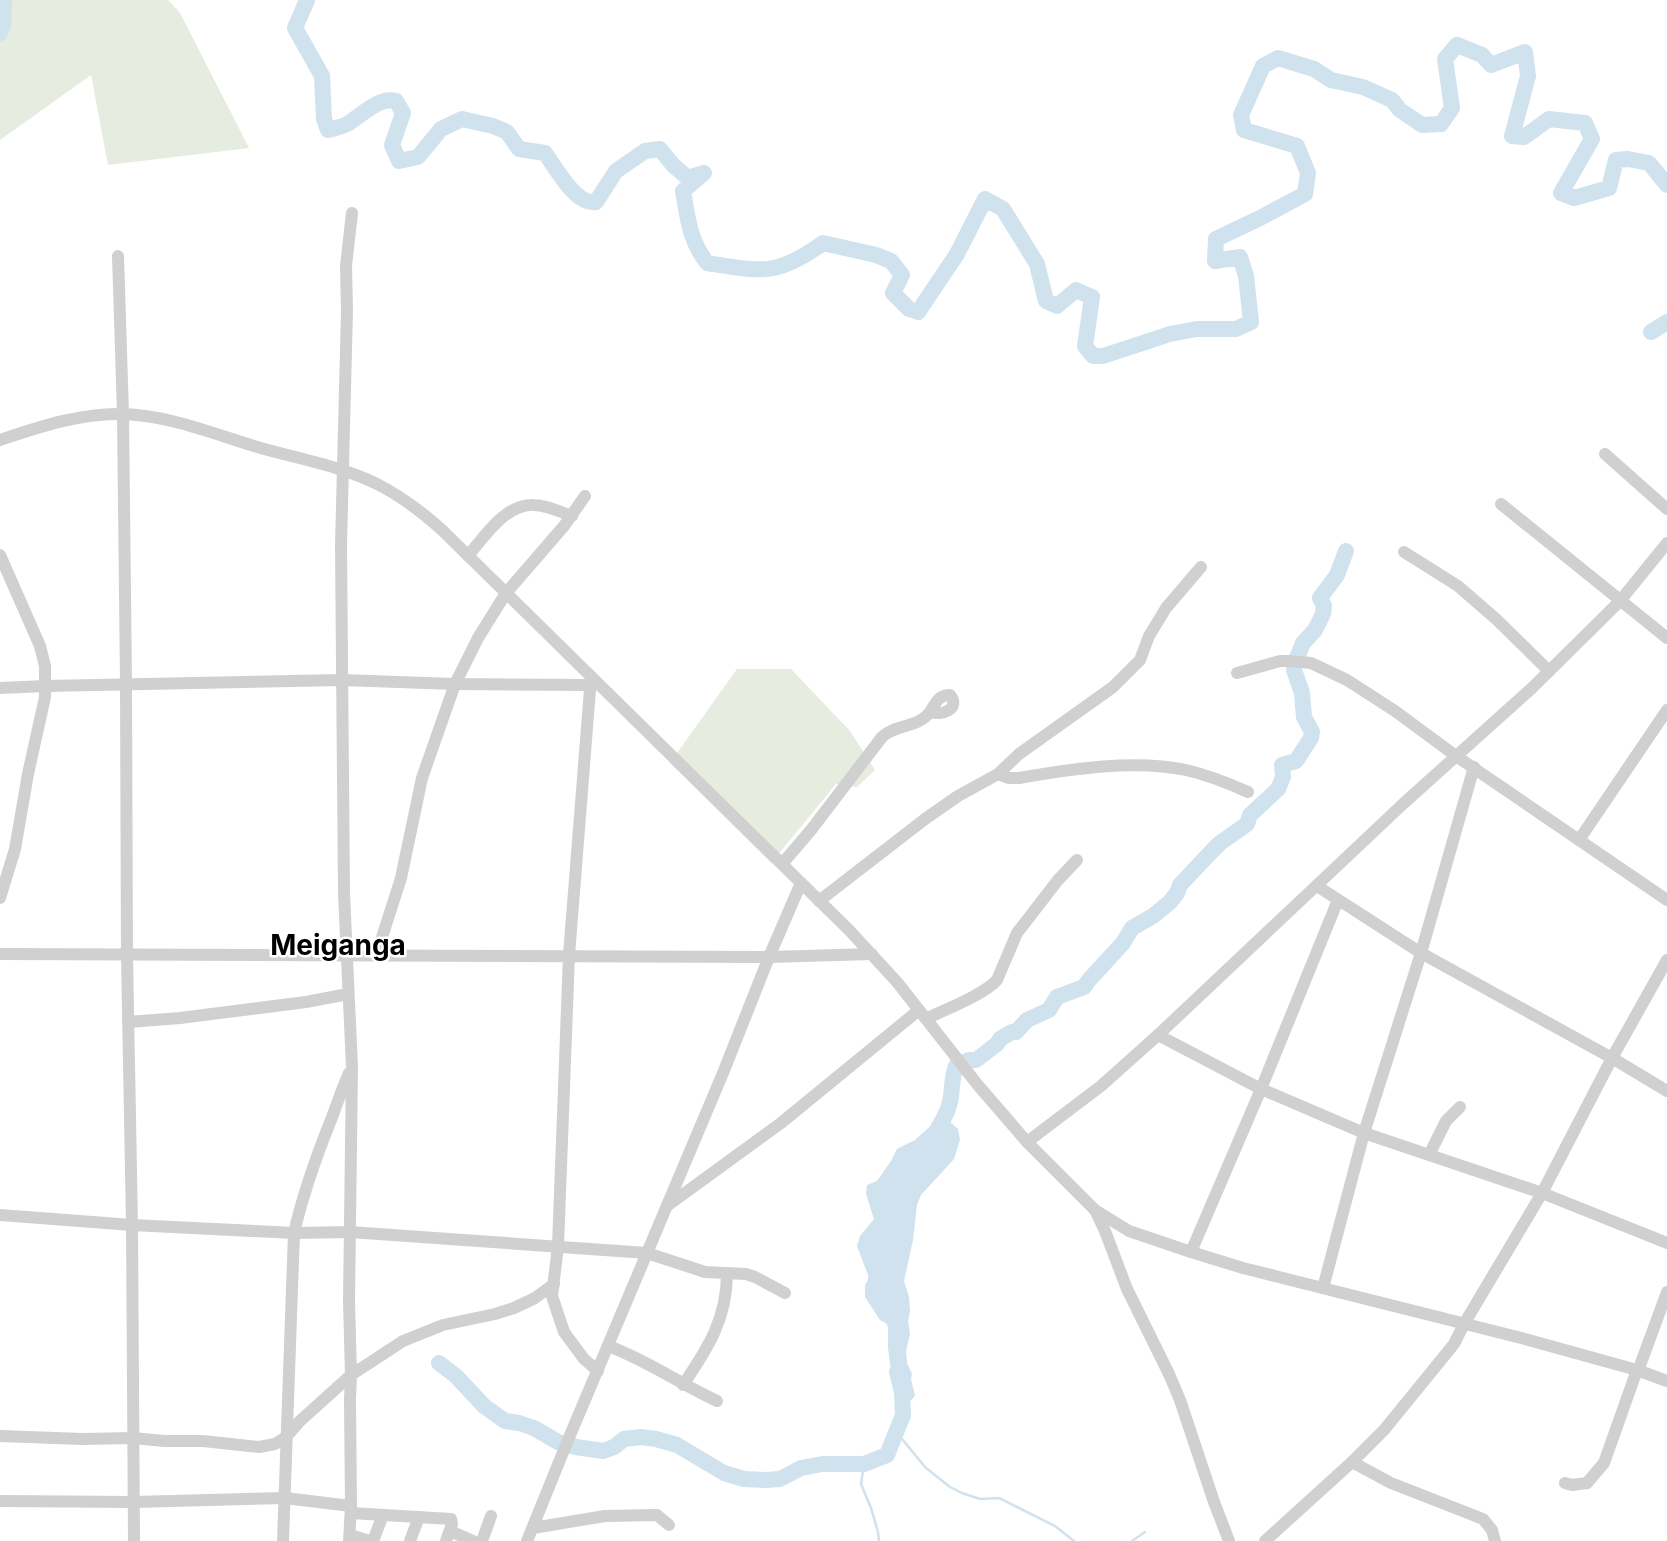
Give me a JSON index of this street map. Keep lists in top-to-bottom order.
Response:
{
  "districts": ["Meiganga"]
}
